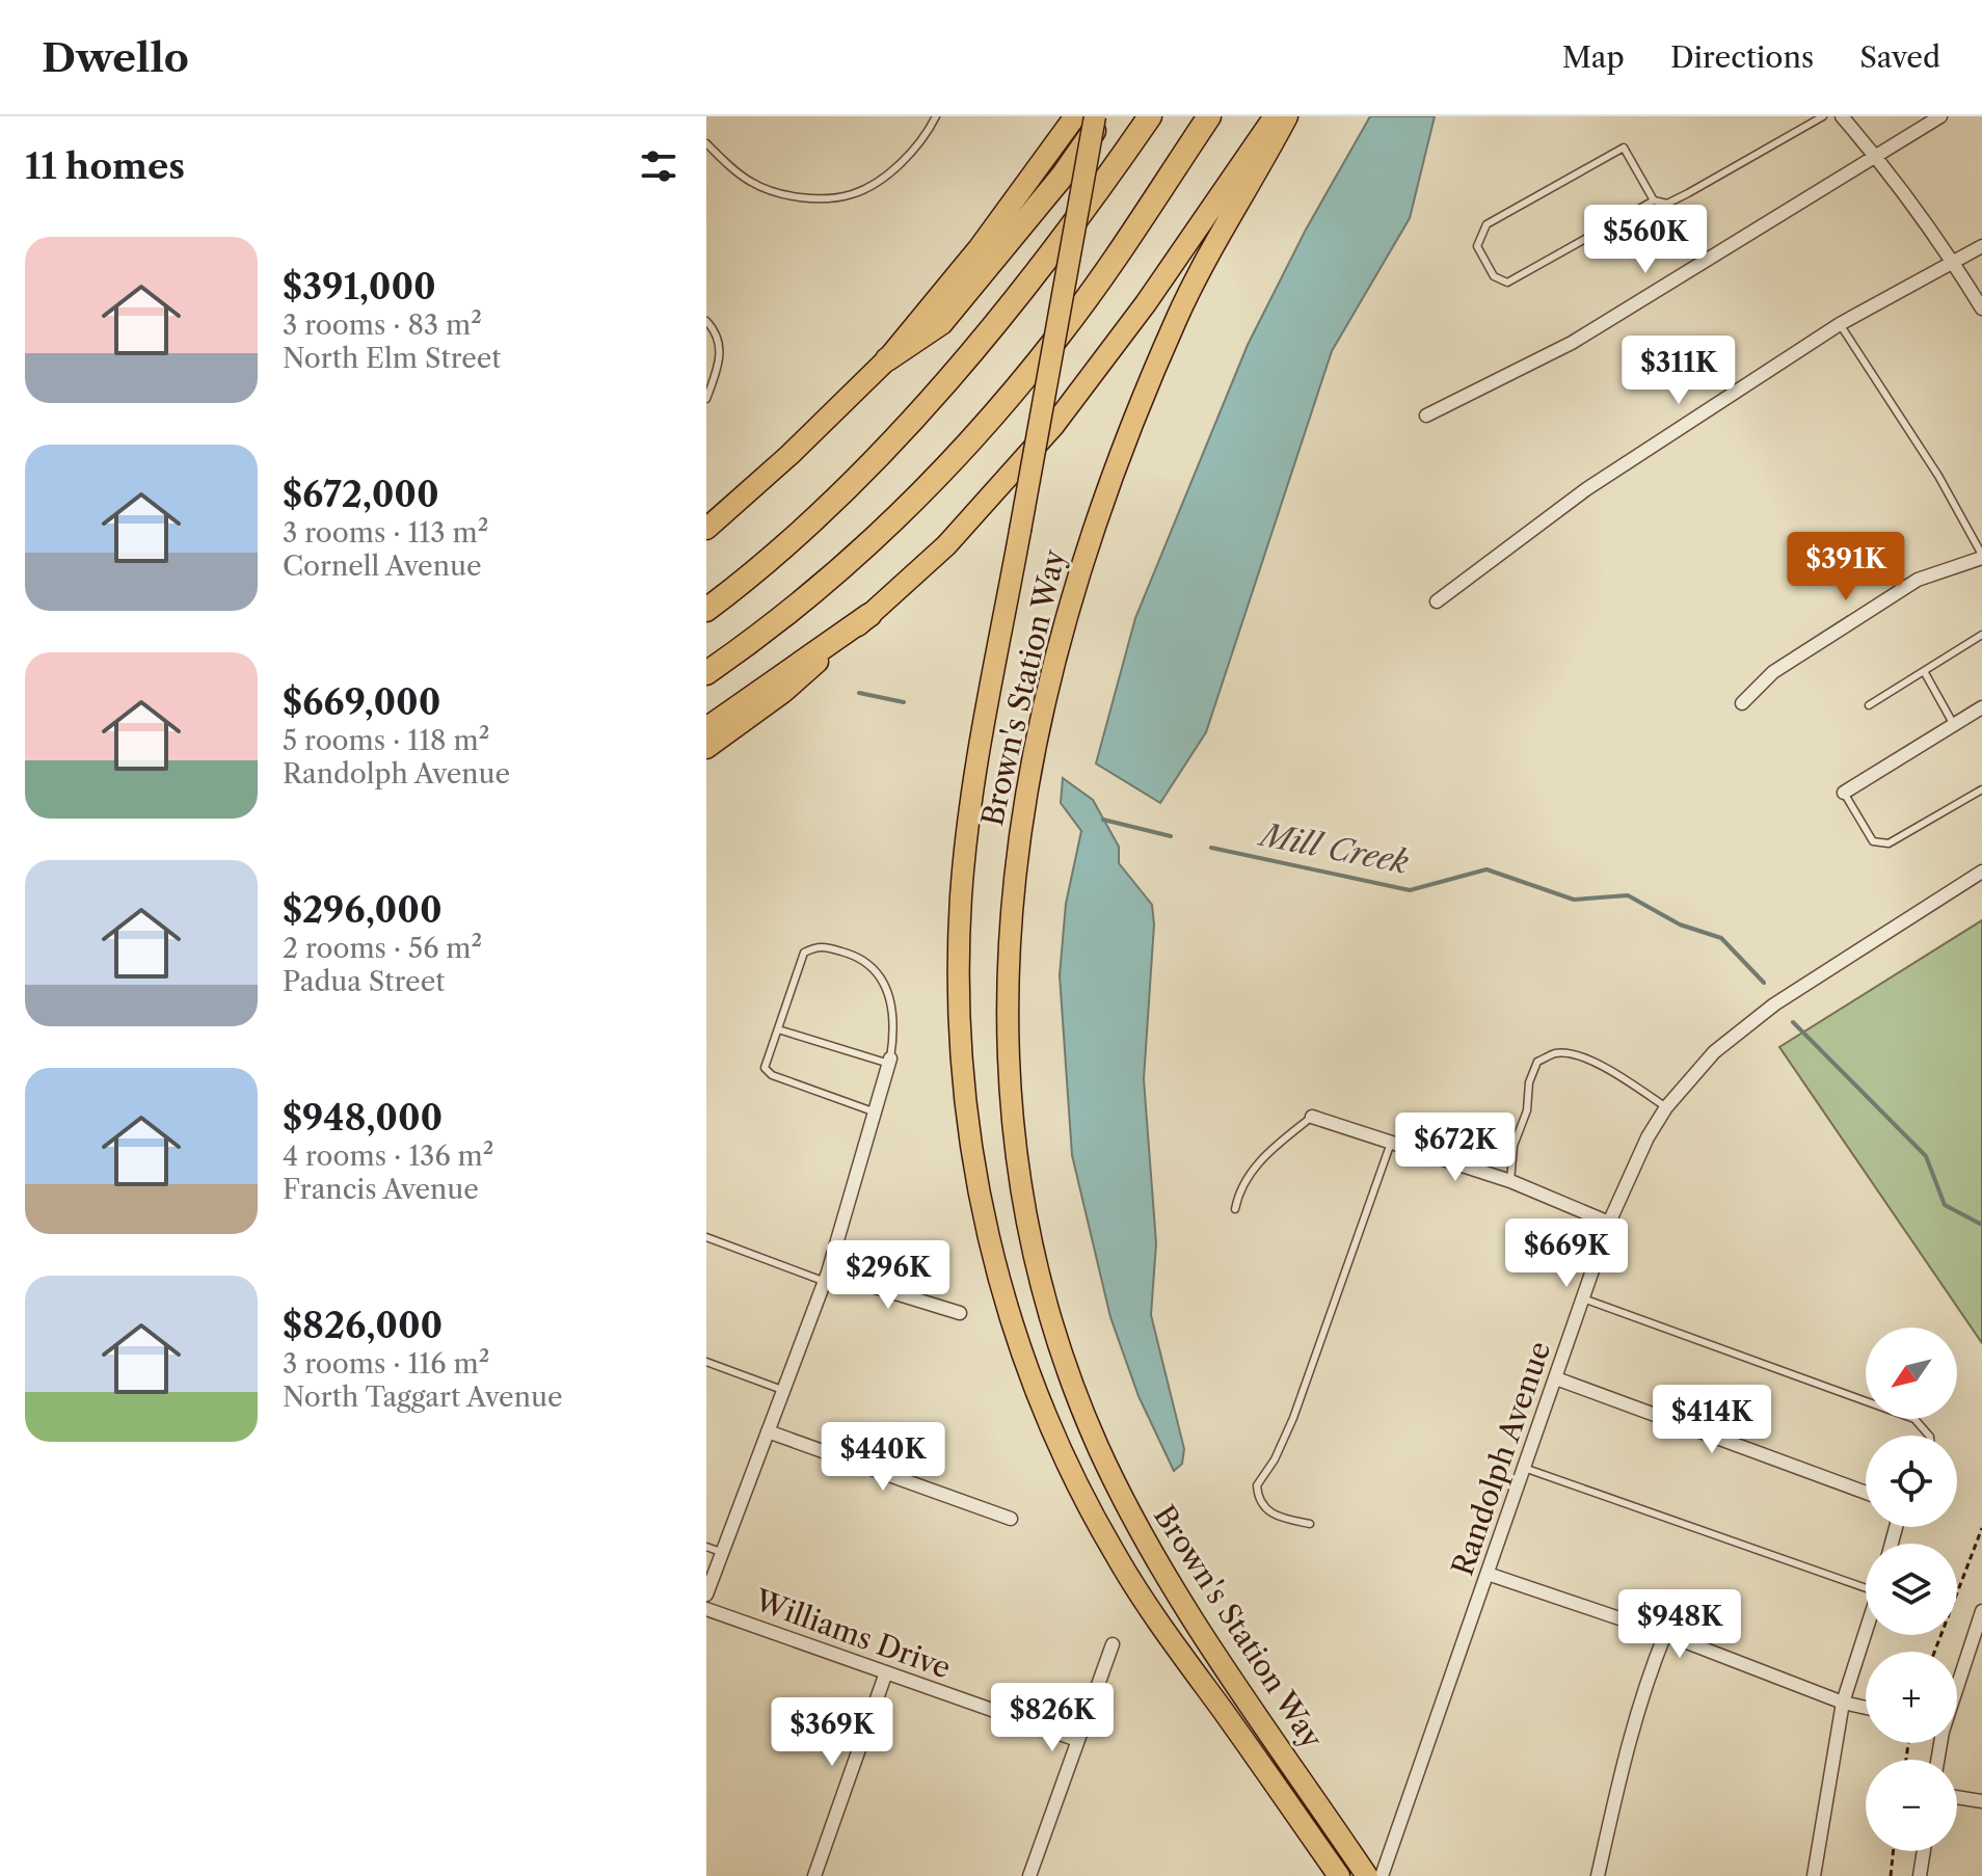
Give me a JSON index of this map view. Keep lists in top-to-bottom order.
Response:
{
  "streets": {
    "main road": ["Brown's Station Way"],
    "street": ["Randolph Avenue", "Williams Drive"]
  },
  "water": ["Mill Creek"],
  "north": "bottom left",
  "page": {
    "header": "Dwello",
    "nav": ["Map", "Directions", "Saved"],
    "heading": "11 homes",
    "price": [
      "$560K",
      "$311K",
      "$391K",
      "$672K",
      "$669K",
      "$296K",
      "$414K",
      "$440K",
      "$948K",
      "$826K",
      "$369K"
    ],
    "list": [
      {
        "name": "$391,000",
        "note": "3 rooms · 83 m² · North Elm Street"
      },
      {
        "name": "$672,000",
        "note": "3 rooms · 113 m² · Cornell Avenue"
      },
      {
        "name": "$669,000",
        "note": "5 rooms · 118 m² · Randolph Avenue"
      },
      {
        "name": "$296,000",
        "note": "2 rooms · 56 m² · Padua Street"
      },
      {
        "name": "$948,000",
        "note": "4 rooms · 136 m² · Francis Avenue"
      },
      {
        "name": "$826,000",
        "note": "3 rooms · 116 m² · North Taggart Avenue"
      }
    ],
    "map_buttons": ["+", "−"]
  }
}
